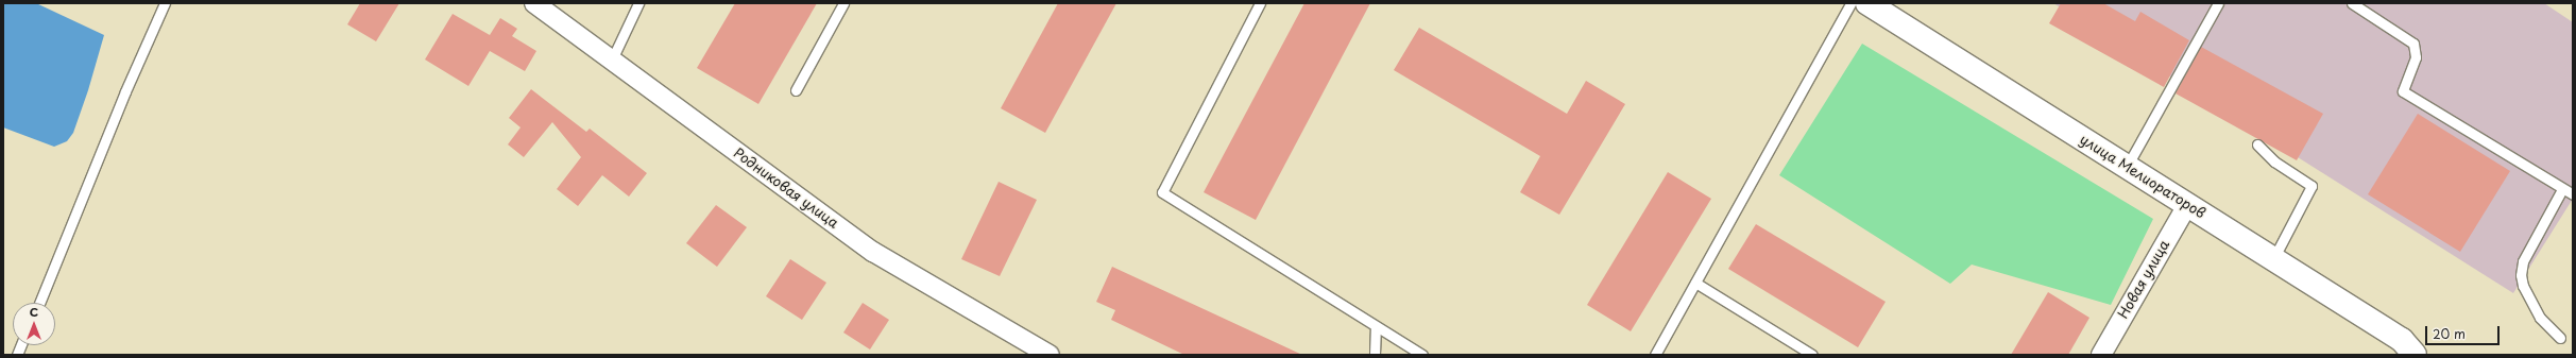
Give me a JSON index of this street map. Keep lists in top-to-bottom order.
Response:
{
  "streets": {
    "street": ["улица Мелиораторов", "Родниковая улица", "Новая улица"]
  },
  "crossings": [
    ["улица Мелиораторов", "Новая улица"]
  ],
  "scale_bar": "20 m",
  "north": "top"
}
